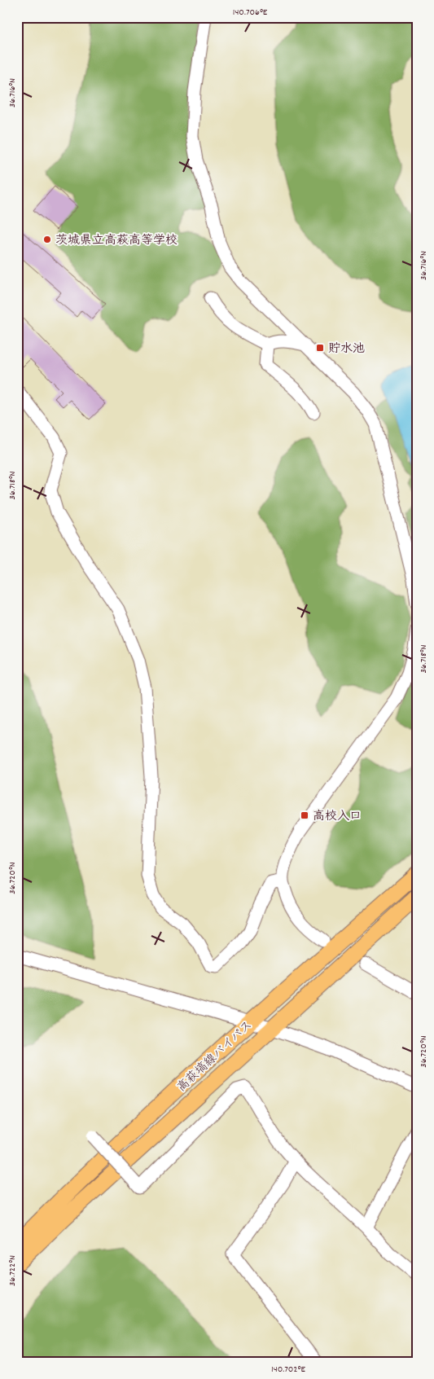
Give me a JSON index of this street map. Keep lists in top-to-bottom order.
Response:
{
  "streets": {
    "main road": ["高萩塙線バイパス"]
  },
  "places": {
    "other": ["茨城県立高萩高等学校"],
    "transit": ["貯水池", "高校入口"]
  },
  "coordinates": [
    "140.706°E",
    "36.716°N",
    "36.718°N",
    "36.720°N",
    "36.722°N",
    "140.702°E"
  ]
}
